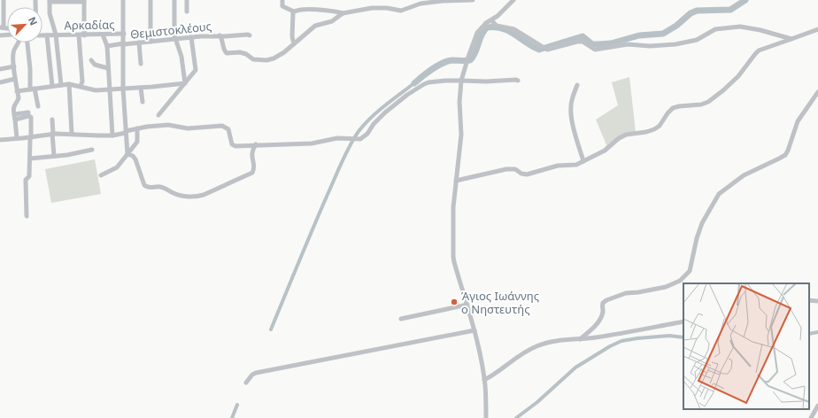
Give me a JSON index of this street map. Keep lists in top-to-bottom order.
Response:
{
  "streets": {
    "street": ["Αρκαδίας", "Θεμιστοκλέους"]
  },
  "places": ["Άγιος Ιωάννης ο Νηστευτής"],
  "north": "top right"
}
